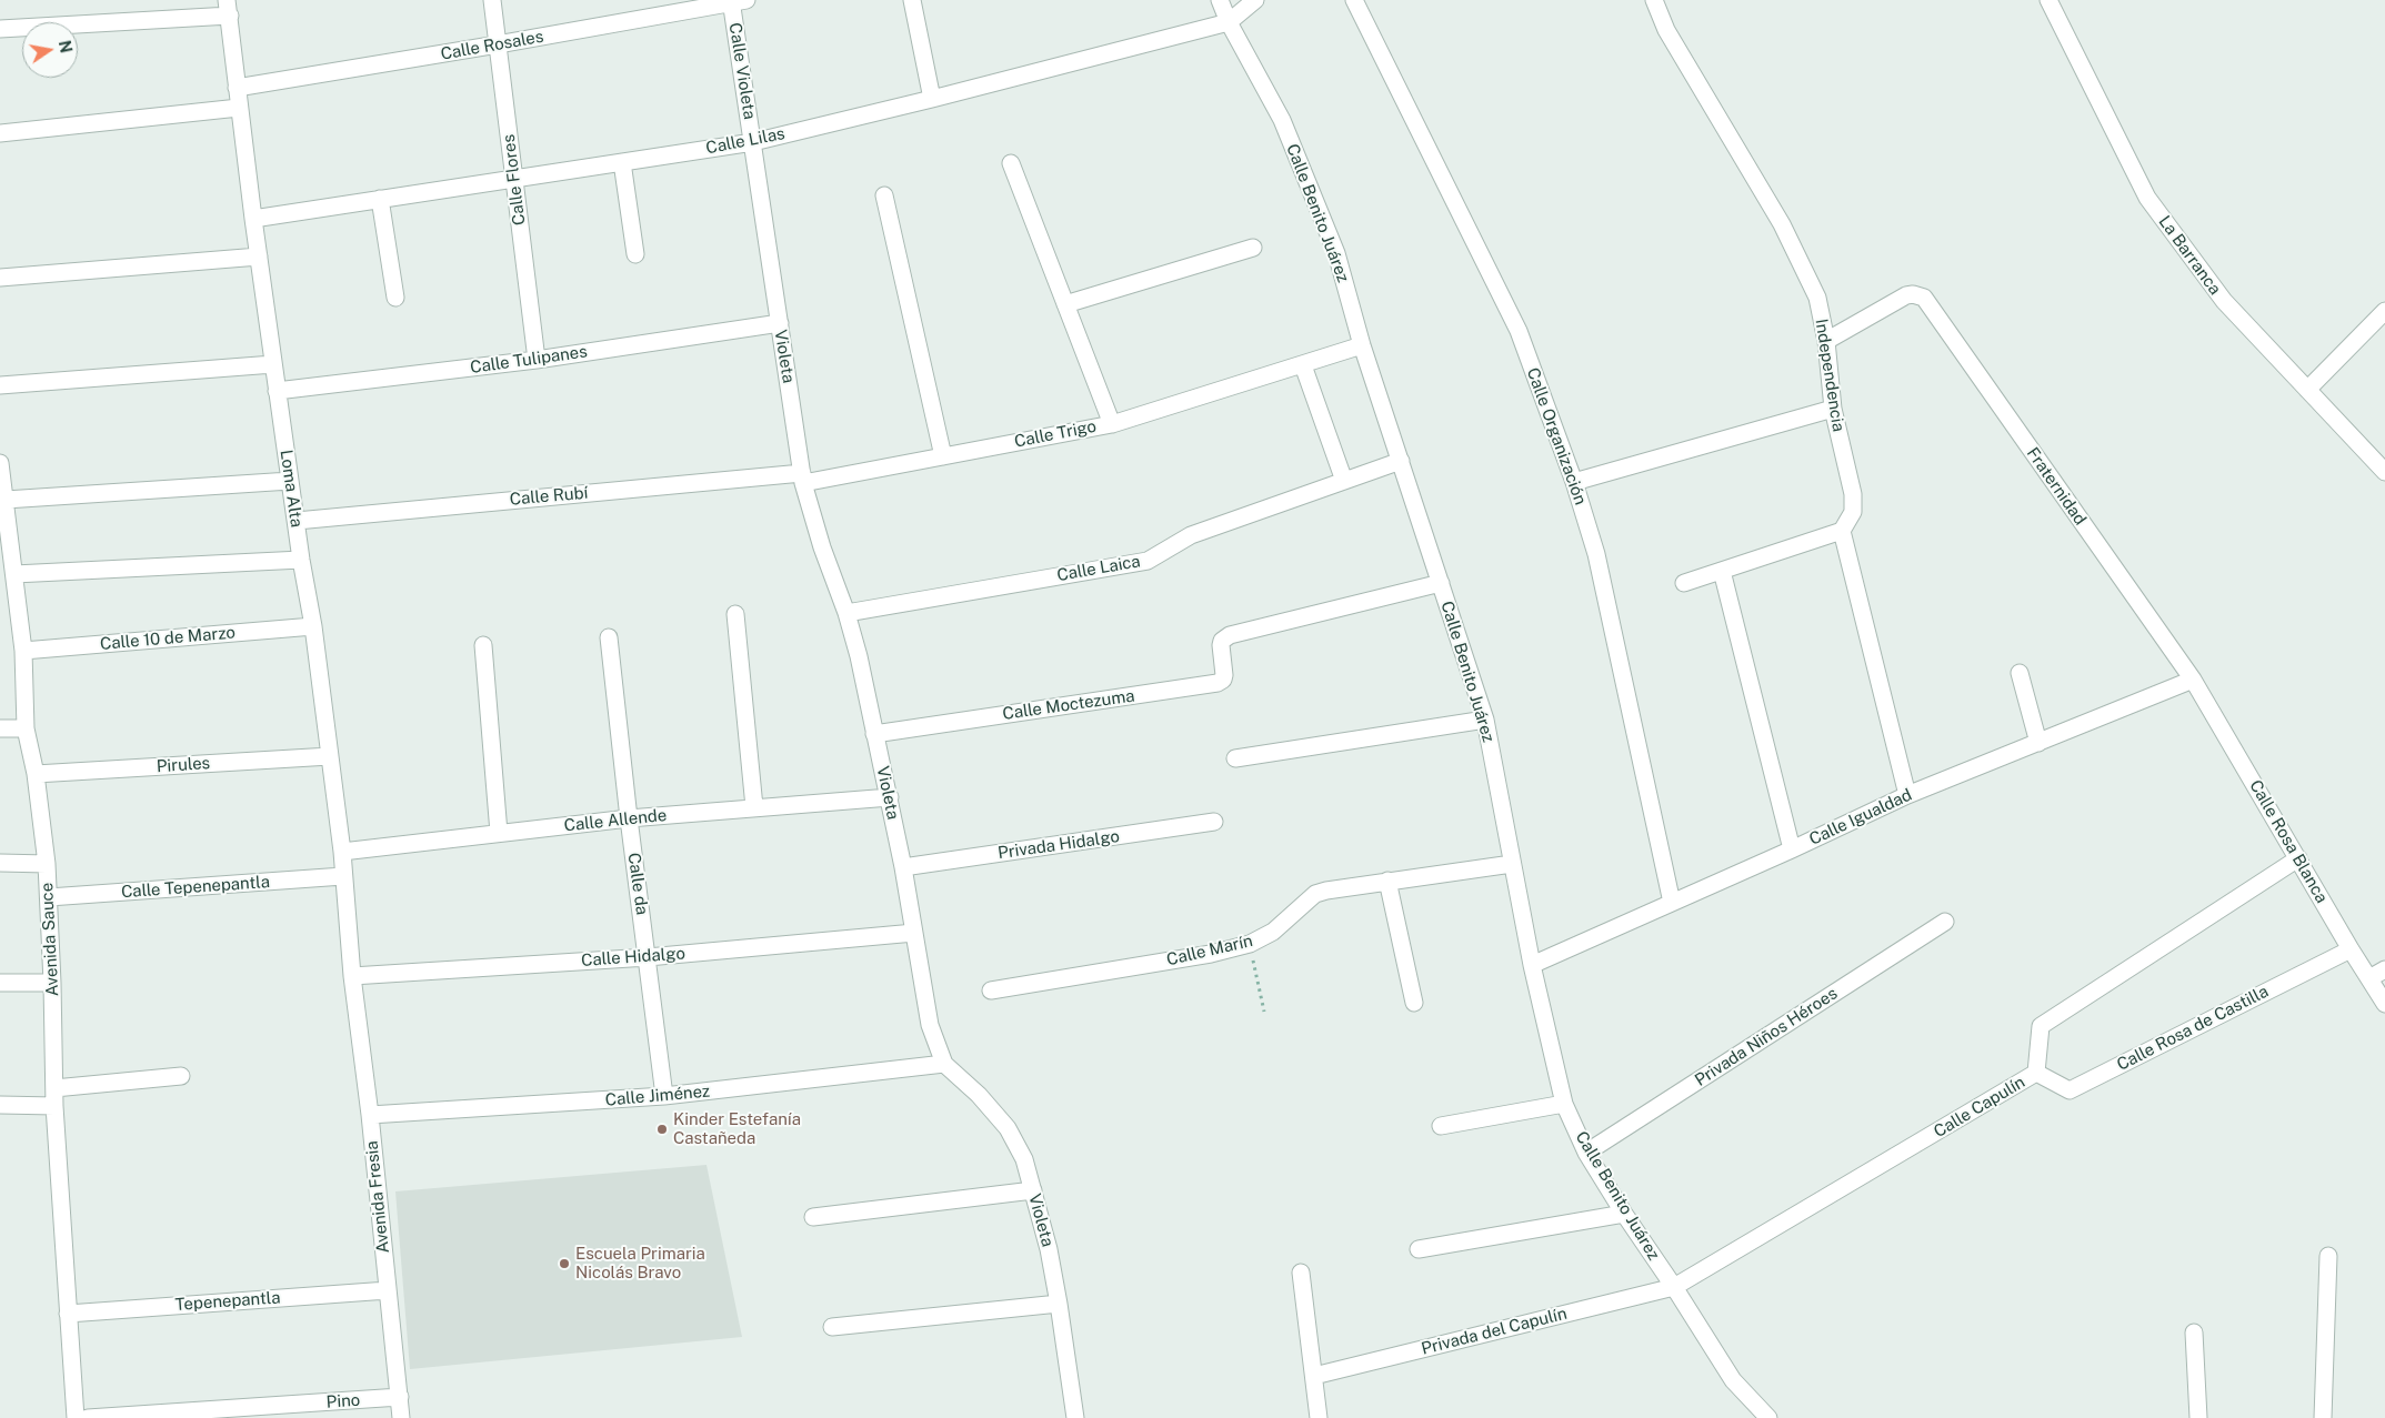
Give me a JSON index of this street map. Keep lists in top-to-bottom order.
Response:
{
  "streets": {
    "street": [
      "Calle Rosales",
      "Calle Violeta",
      "Calle Lilas",
      "Calle Flores",
      "Calle Benito Juárez",
      "La Barranca",
      "Violeta",
      "Calle Tulipanes",
      "Independencia",
      "Calle Trigo",
      "Calle Organización",
      "Fraternidad",
      "Loma Alta",
      "Calle Rubí",
      "Calle Laica",
      "Calle 10 de Marzo",
      "Calle Moctezuma",
      "Pirules",
      "Calle Igualdad",
      "Calle Allende",
      "Calle Rosa Blanca",
      "Privada Hidalgo",
      "Calle da",
      "Calle Tepenepantla",
      "Avenida Sauce",
      "Calle Marín",
      "Calle Hidalgo",
      "Calle Rosa de Castilla",
      "Privada Niños Héroes",
      "Calle Jiménez",
      "Calle Capulín",
      "Avenida Fresia",
      "Tepenepantla",
      "Privada del Capulín",
      "Pino"
    ]
  },
  "crossings": [
    ["Calle Rosales", "Calle Violeta"],
    ["Calle Rosales", "Calle Flores"],
    ["Calle Rosales", "Loma Alta"],
    ["Calle Violeta", "Calle Lilas"],
    ["Calle Violeta", "Violeta"],
    ["Calle Lilas", "Calle Flores"],
    ["Calle Lilas", "Calle Benito Juárez"],
    ["Calle Lilas", "Violeta"],
    ["Calle Lilas", "Loma Alta"],
    ["Calle Flores", "Calle Tulipanes"],
    ["Calle Benito Juárez", "Calle Trigo"],
    ["Calle Benito Juárez", "Calle Laica"],
    ["Calle Benito Juárez", "Calle Moctezuma"],
    ["Calle Benito Juárez", "Calle Igualdad"],
    ["Calle Benito Juárez", "Calle Marín"],
    ["Calle Benito Juárez", "Privada Niños Héroes"],
    ["Calle Benito Juárez", "Calle Capulín"],
    ["Calle Benito Juárez", "Privada del Capulín"],
    ["Violeta", "Calle Tulipanes"],
    ["Violeta", "Calle Trigo"],
    ["Violeta", "Calle Rubí"],
    ["Violeta", "Calle Laica"],
    ["Violeta", "Calle Moctezuma"],
    ["Violeta", "Calle Allende"],
    ["Violeta", "Privada Hidalgo"],
    ["Violeta", "Calle Hidalgo"],
    ["Violeta", "Calle Jiménez"],
    ["Calle Tulipanes", "Loma Alta"],
    ["Independencia", "Fraternidad"],
    ["Calle Trigo", "Calle Rubí"],
    ["Calle Organización", "Calle Igualdad"],
    ["Fraternidad", "Calle Igualdad"],
    ["Fraternidad", "Calle Rosa Blanca"],
    ["Loma Alta", "Calle Rubí"],
    ["Loma Alta", "Calle 10 de Marzo"],
    ["Loma Alta", "Pirules"],
    ["Loma Alta", "Calle Allende"],
    ["Loma Alta", "Calle Tepenepantla"],
    ["Loma Alta", "Calle Hidalgo"],
    ["Loma Alta", "Avenida Fresia"],
    ["Calle 10 de Marzo", "Avenida Sauce"],
    ["Pirules", "Avenida Sauce"],
    ["Calle Igualdad", "Calle Rosa Blanca"],
    ["Calle Allende", "Calle da"],
    ["Calle Rosa Blanca", "Calle Rosa de Castilla"],
    ["Calle Rosa Blanca", "Calle Capulín"],
    ["Calle da", "Calle Hidalgo"],
    ["Calle da", "Calle Jiménez"],
    ["Calle Tepenepantla", "Avenida Sauce"],
    ["Avenida Sauce", "Tepenepantla"],
    ["Calle Hidalgo", "Avenida Fresia"],
    ["Calle Rosa de Castilla", "Calle Capulín"],
    ["Calle Jiménez", "Avenida Fresia"],
    ["Calle Capulín", "Privada del Capulín"],
    ["Avenida Fresia", "Tepenepantla"],
    ["Avenida Fresia", "Pino"]
  ],
  "places": ["Kinder Estefanía Castañeda", "Escuela Primaria Nicolás Bravo"],
  "north": "right"
}
